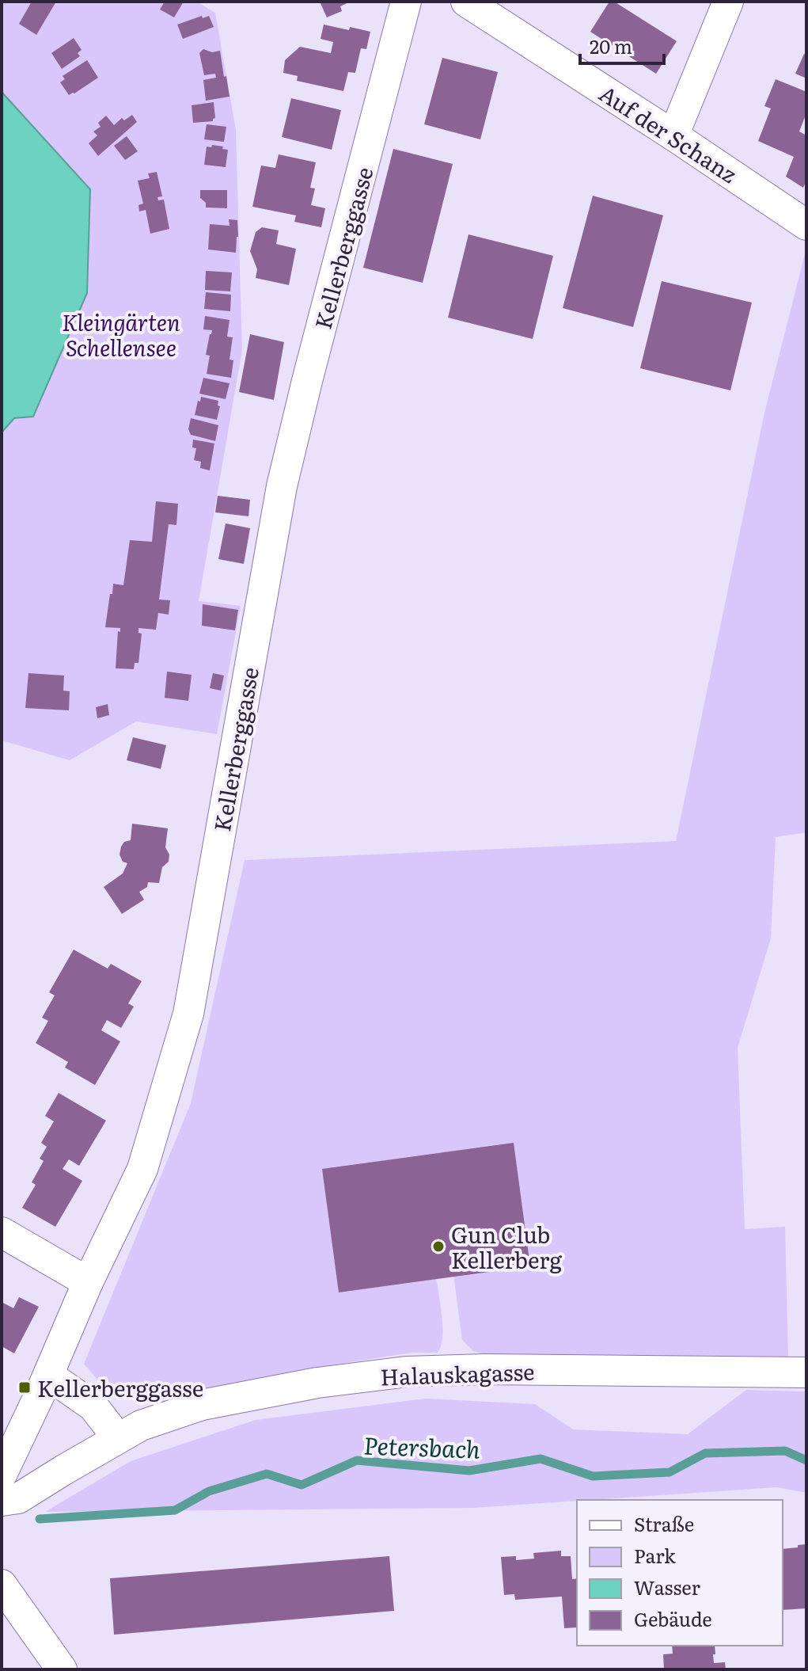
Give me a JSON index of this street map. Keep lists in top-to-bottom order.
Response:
{
  "streets": {
    "street": ["Auf der Schanz", "Kellerberggasse", "Halauskagasse"]
  },
  "water": ["Petersbach"],
  "parks": ["Kleingärten Schellensee"],
  "places": {
    "other": ["Gun Club Kellerberg"],
    "transit": ["Kellerberggasse"]
  },
  "legend": [
    "Straße",
    "Park",
    "Wasser",
    "Gebäude"
  ],
  "scale_bar": "20 m"
}
